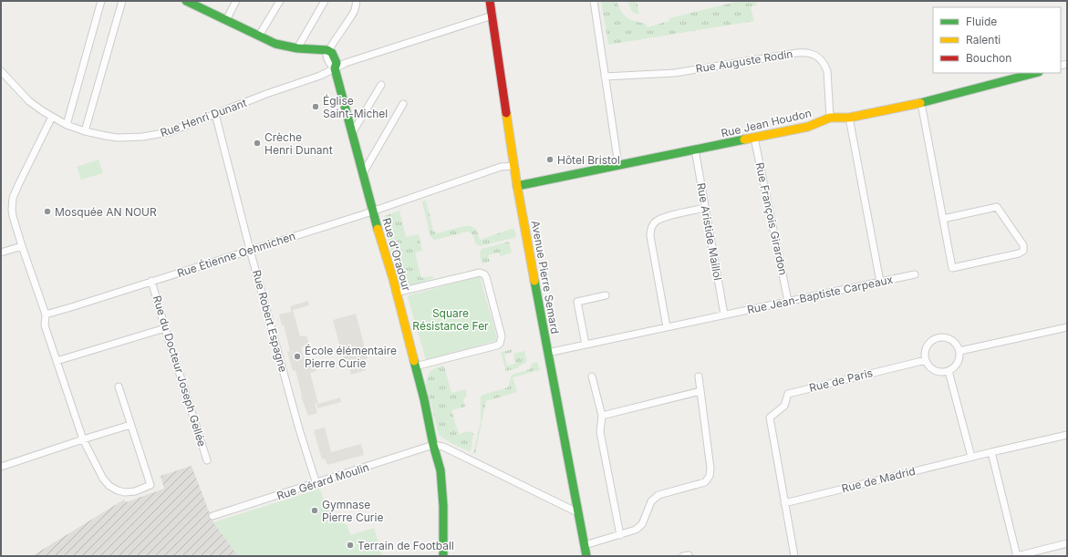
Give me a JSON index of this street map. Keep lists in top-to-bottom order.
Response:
{
  "streets": {
    "street": [
      "Rue Auguste Rodin",
      "Rue Henri Dunant",
      "Rue Jean Houdon",
      "Rue François Girardon",
      "Rue Aristide Maillol",
      "Rue Étienne Oehmichen",
      "Rue d'Oradour",
      "Avenue Pierre Semard",
      "Rue Jean-Baptiste Carpeaux",
      "Rue Robert Espagne",
      "Rue du Docteur Joseph Gellée",
      "Rue de Paris",
      "Rue de Madrid",
      "Rue Gérard Moulin"
    ]
  },
  "crossings": [
    ["Rue Auguste Rodin", "Rue Jean Houdon"],
    ["Rue Henri Dunant", "Rue d'Oradour"],
    ["Rue Henri Dunant", "Avenue Pierre Semard"],
    ["Rue Henri Dunant", "Rue Robert Espagne"],
    ["Rue Jean Houdon", "Rue François Girardon"],
    ["Rue Jean Houdon", "Rue Aristide Maillol"],
    ["Rue Jean Houdon", "Avenue Pierre Semard"],
    ["Rue François Girardon", "Rue Jean-Baptiste Carpeaux"],
    ["Rue Aristide Maillol", "Rue Jean-Baptiste Carpeaux"],
    ["Rue Étienne Oehmichen", "Rue d'Oradour"],
    ["Rue Étienne Oehmichen", "Avenue Pierre Semard"],
    ["Rue Étienne Oehmichen", "Rue Robert Espagne"],
    ["Rue Étienne Oehmichen", "Rue du Docteur Joseph Gellée"],
    ["Rue d'Oradour", "Rue Gérard Moulin"],
    ["Avenue Pierre Semard", "Rue Jean-Baptiste Carpeaux"],
    ["Rue Robert Espagne", "Rue Gérard Moulin"],
    ["Rue de Paris", "Rue de Madrid"]
  ],
  "parks": ["Square Résistance Fer"],
  "places": [
    "Église Saint-Michel",
    "Crèche Henri Dunant",
    "Hôtel Bristol",
    "Mosquée AN NOUR",
    "École élémentaire Pierre Curie",
    "Gymnase Pierre Curie",
    "Terrain de Football"
  ],
  "legend": ["Fluide", "Ralenti", "Bouchon"]
}
